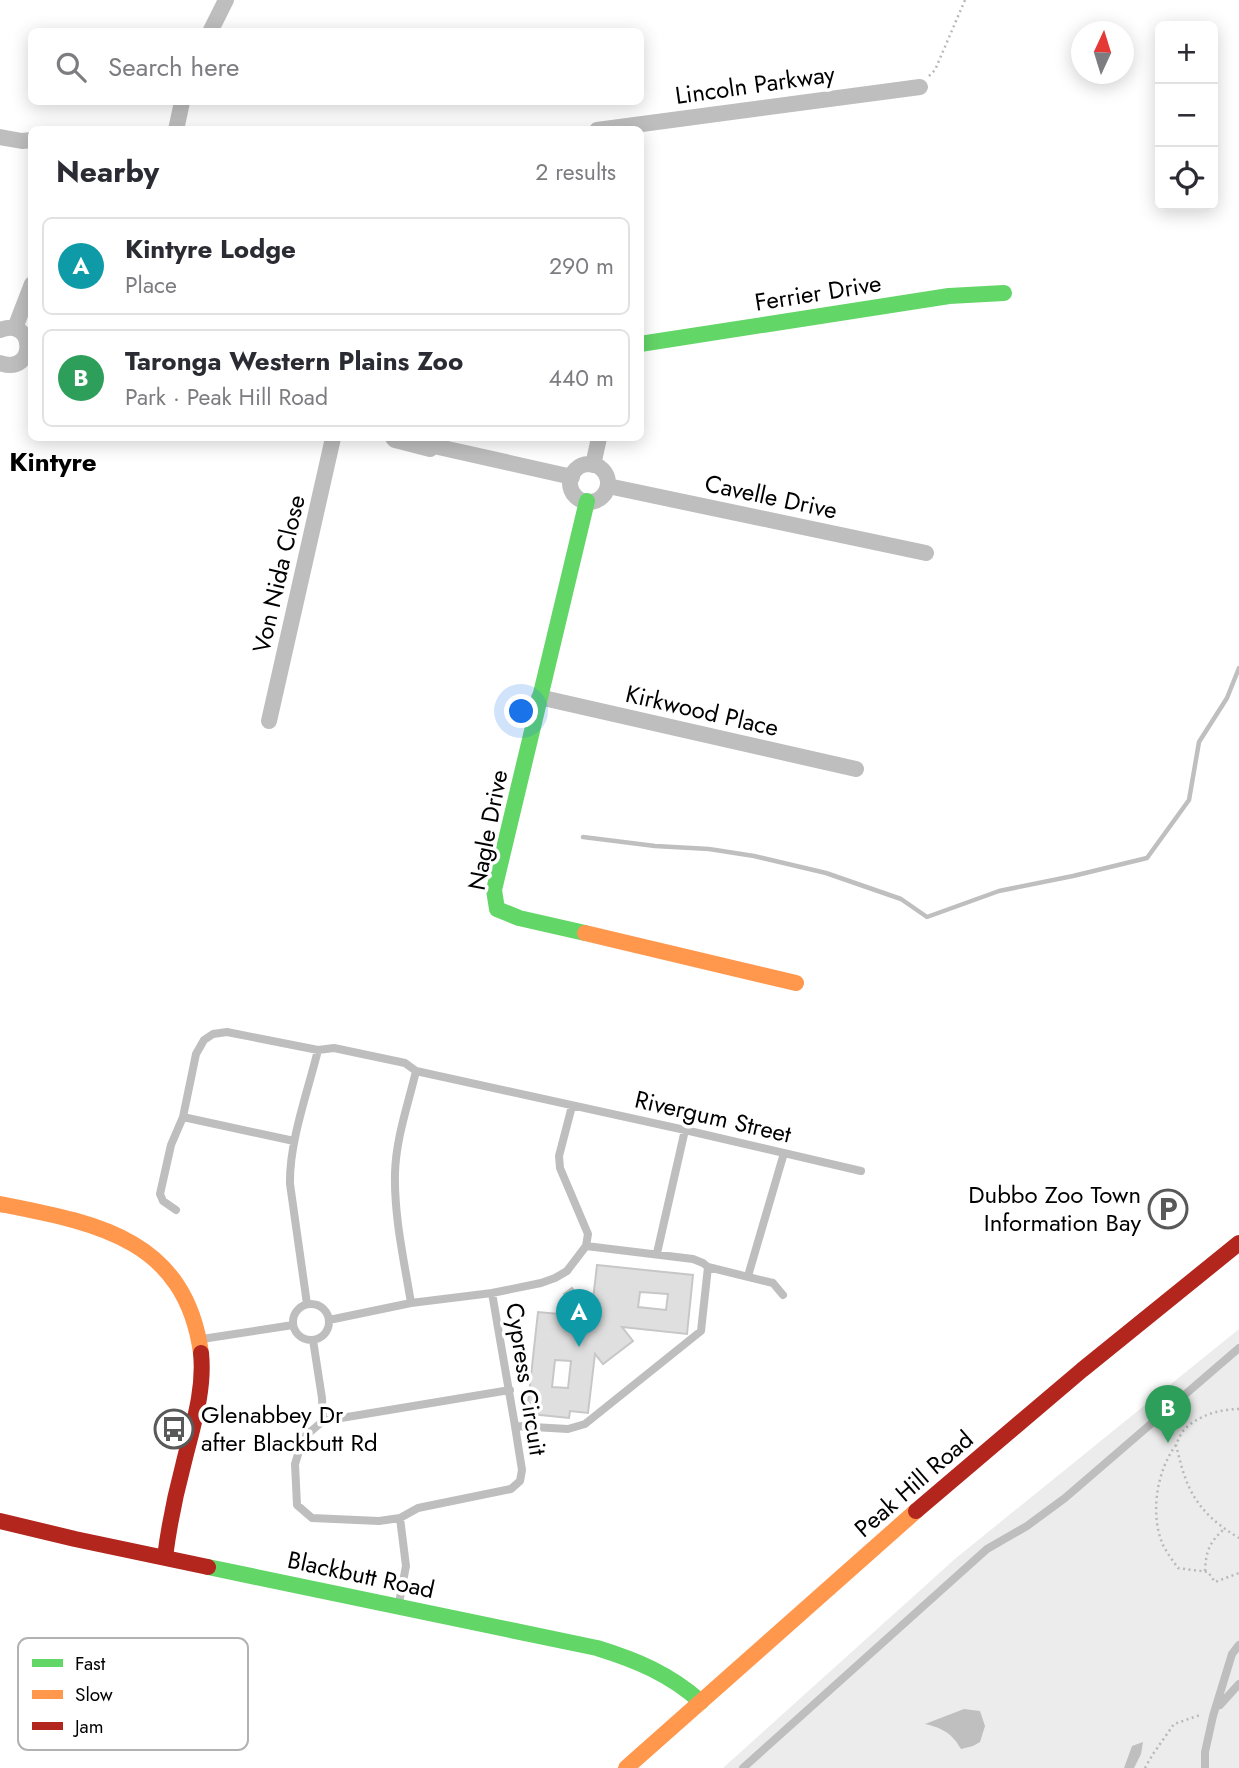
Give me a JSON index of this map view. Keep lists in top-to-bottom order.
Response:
{
  "streets": {
    "main road": [
      "Ferrier Drive",
      "Nagle Drive",
      "Peak Hill Road",
      "Blackbutt Road"
    ],
    "street": [
      "Lincoln Parkway",
      "Cavelle Drive",
      "Von Nida Close",
      "Kirkwood Place"
    ],
    "lane": ["Rivergum Street", "Cypress Circuit"]
  },
  "crossings": [
    ["Cavelle Drive", "Nagle Drive"],
    ["Kirkwood Place", "Nagle Drive"],
    ["Peak Hill Road", "Blackbutt Road"]
  ],
  "districts": ["Kintyre"],
  "places": {
    "parking": ["Dubbo Zoo Town Information Bay"],
    "bus stop": ["Glenabbey Dr after Blackbutt Rd"]
  },
  "legend": ["Fast", "Slow", "Jam"],
  "north": "top",
  "page": {
    "map_buttons": ["+", "−"],
    "search": "Search here",
    "heading": ["Nearby", "2 results"],
    "list": [
      {
        "mark": "A",
        "name": "Kintyre Lodge",
        "note": "Place",
        "value": "290 m"
      },
      {
        "mark": "B",
        "name": "Taronga Western Plains Zoo",
        "note": "Park · Peak Hill Road",
        "value": "440 m"
      }
    ],
    "pins": ["A", "B"]
  }
}
